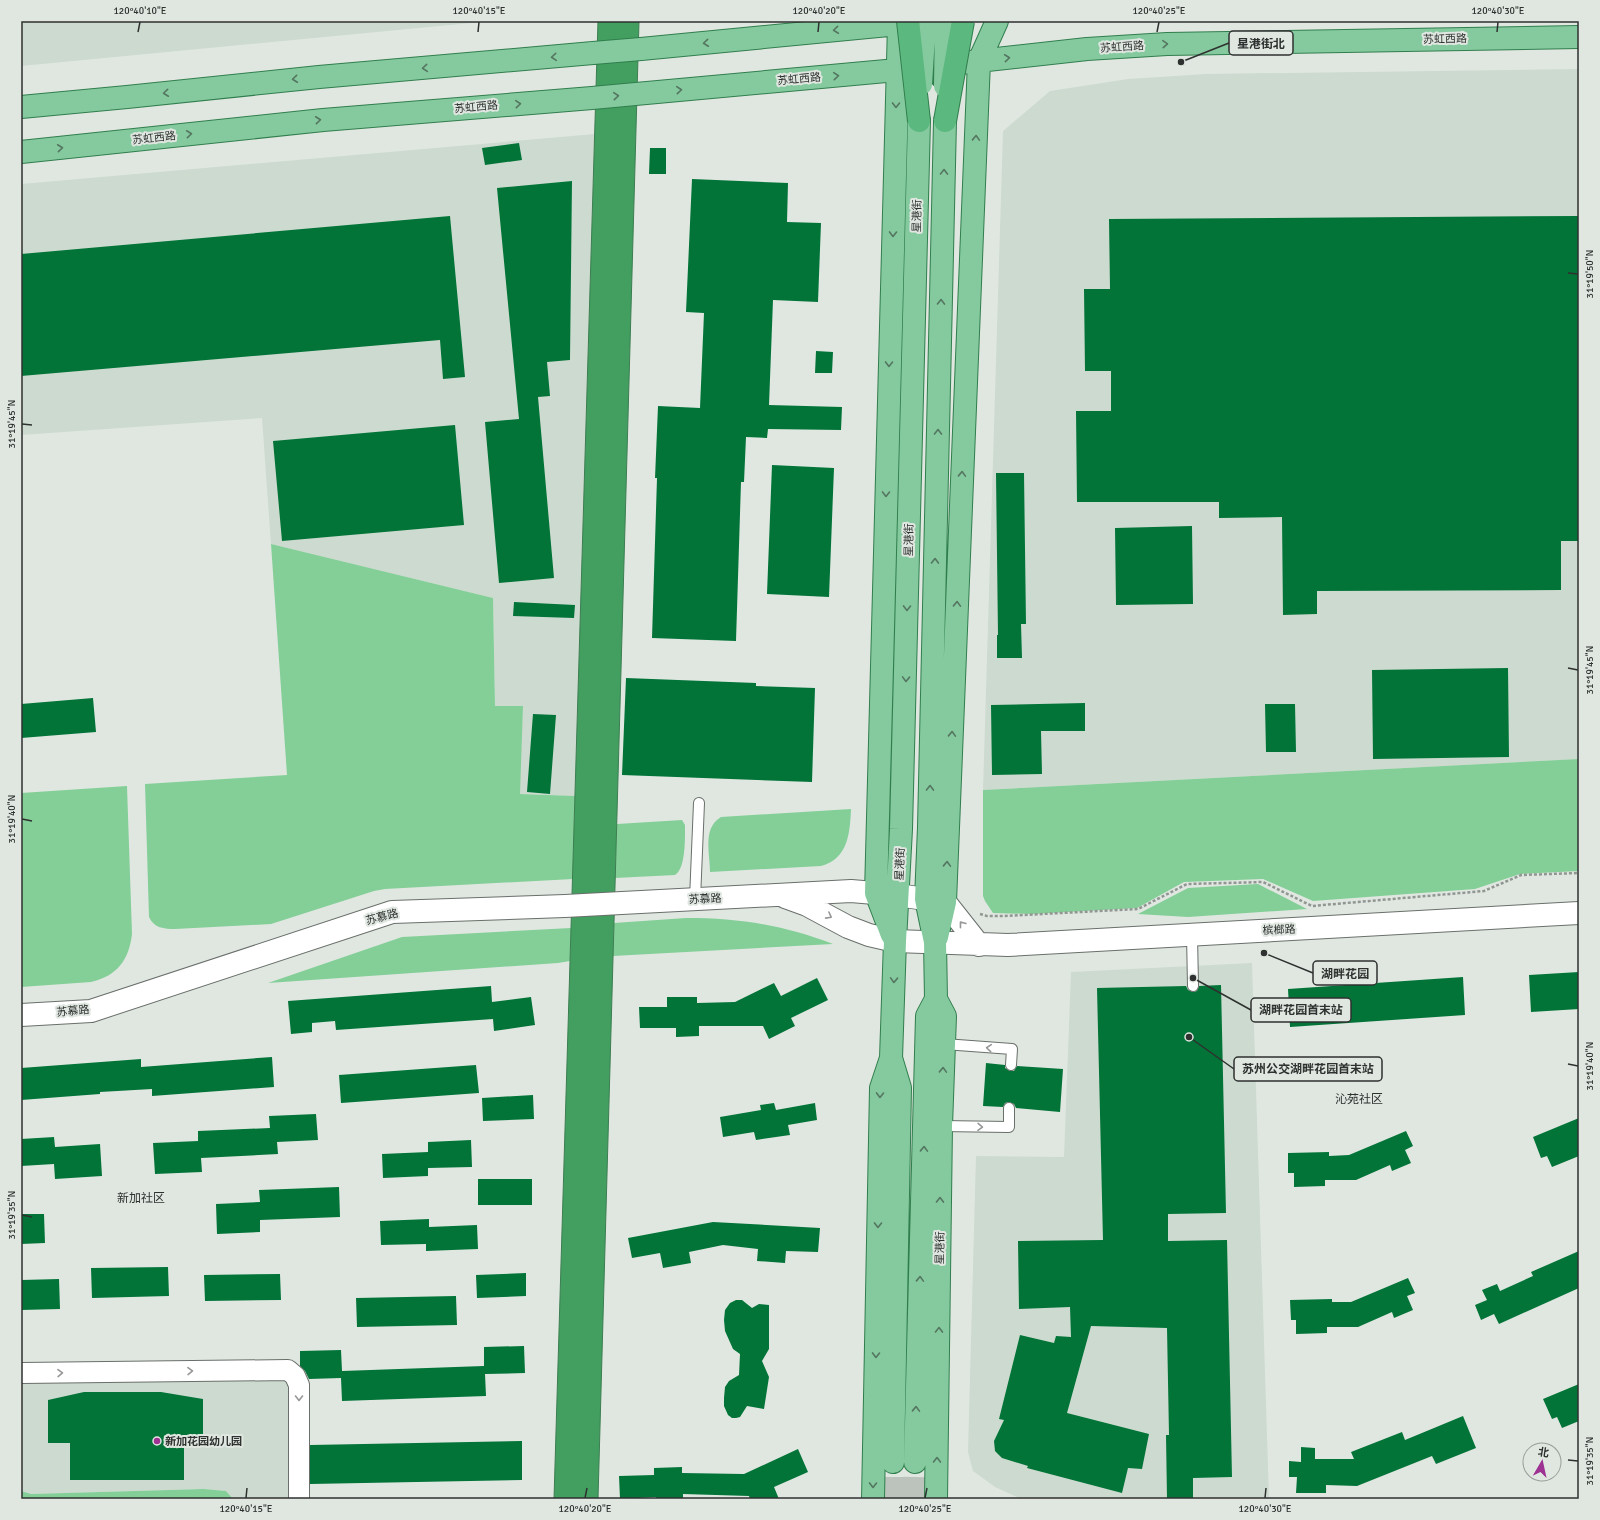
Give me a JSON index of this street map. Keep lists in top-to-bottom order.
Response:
{
  "streets": {
    "main road": [
      "苏虹西路",
      "星港街",
      "苏慕路",
      "槟榔路"
    ]
  },
  "crossings": [
    ["星港街", "苏慕路"],
    ["苏慕路", "槟榔路"]
  ],
  "districts": ["沁苑社区", "新加社区"],
  "places": [
    "星港街北",
    "湖畔花园",
    "湖畔花园首末站",
    "苏州公交湖畔花园首末站",
    "新加花园幼儿园"
  ],
  "north": "top",
  "coordinates": [
    "120°40'10\"E",
    "120°40'15\"E",
    "120°40'20\"E",
    "120°40'25\"E",
    "120°40'30\"E",
    "31°19'50\"N",
    "31°19'45\"N",
    "31°19'40\"N",
    "31°19'35\"N"
  ]
}
